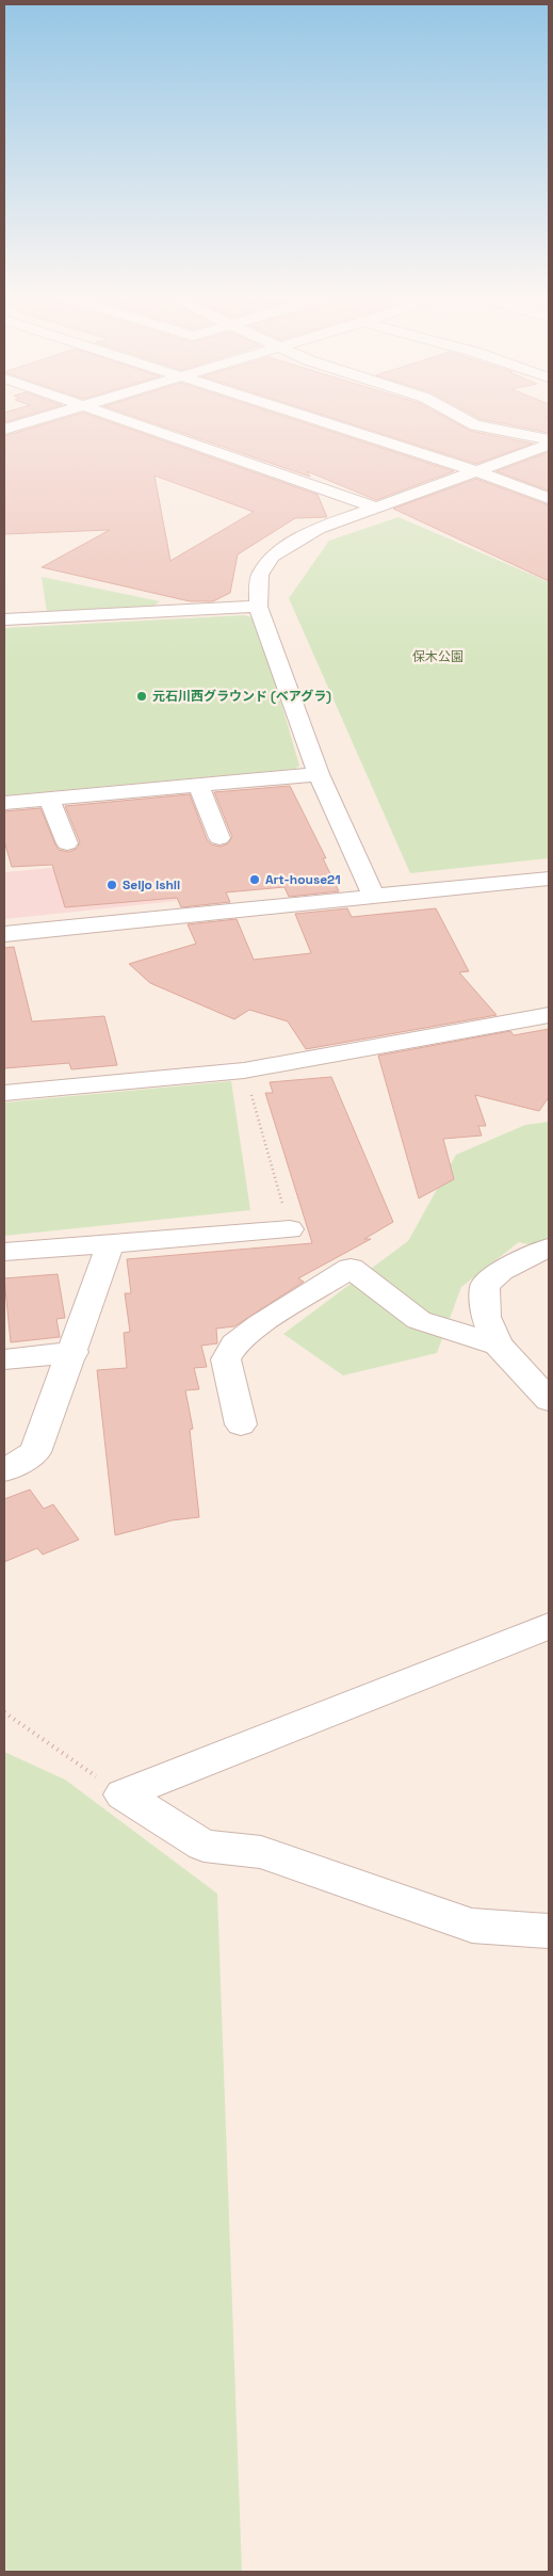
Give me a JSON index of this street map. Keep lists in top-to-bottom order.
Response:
{
  "parks": ["保木公園"],
  "places": ["元石川西グラウンド (ベアグラ)", "Art-house21", "Seijo Ishii"]
}
